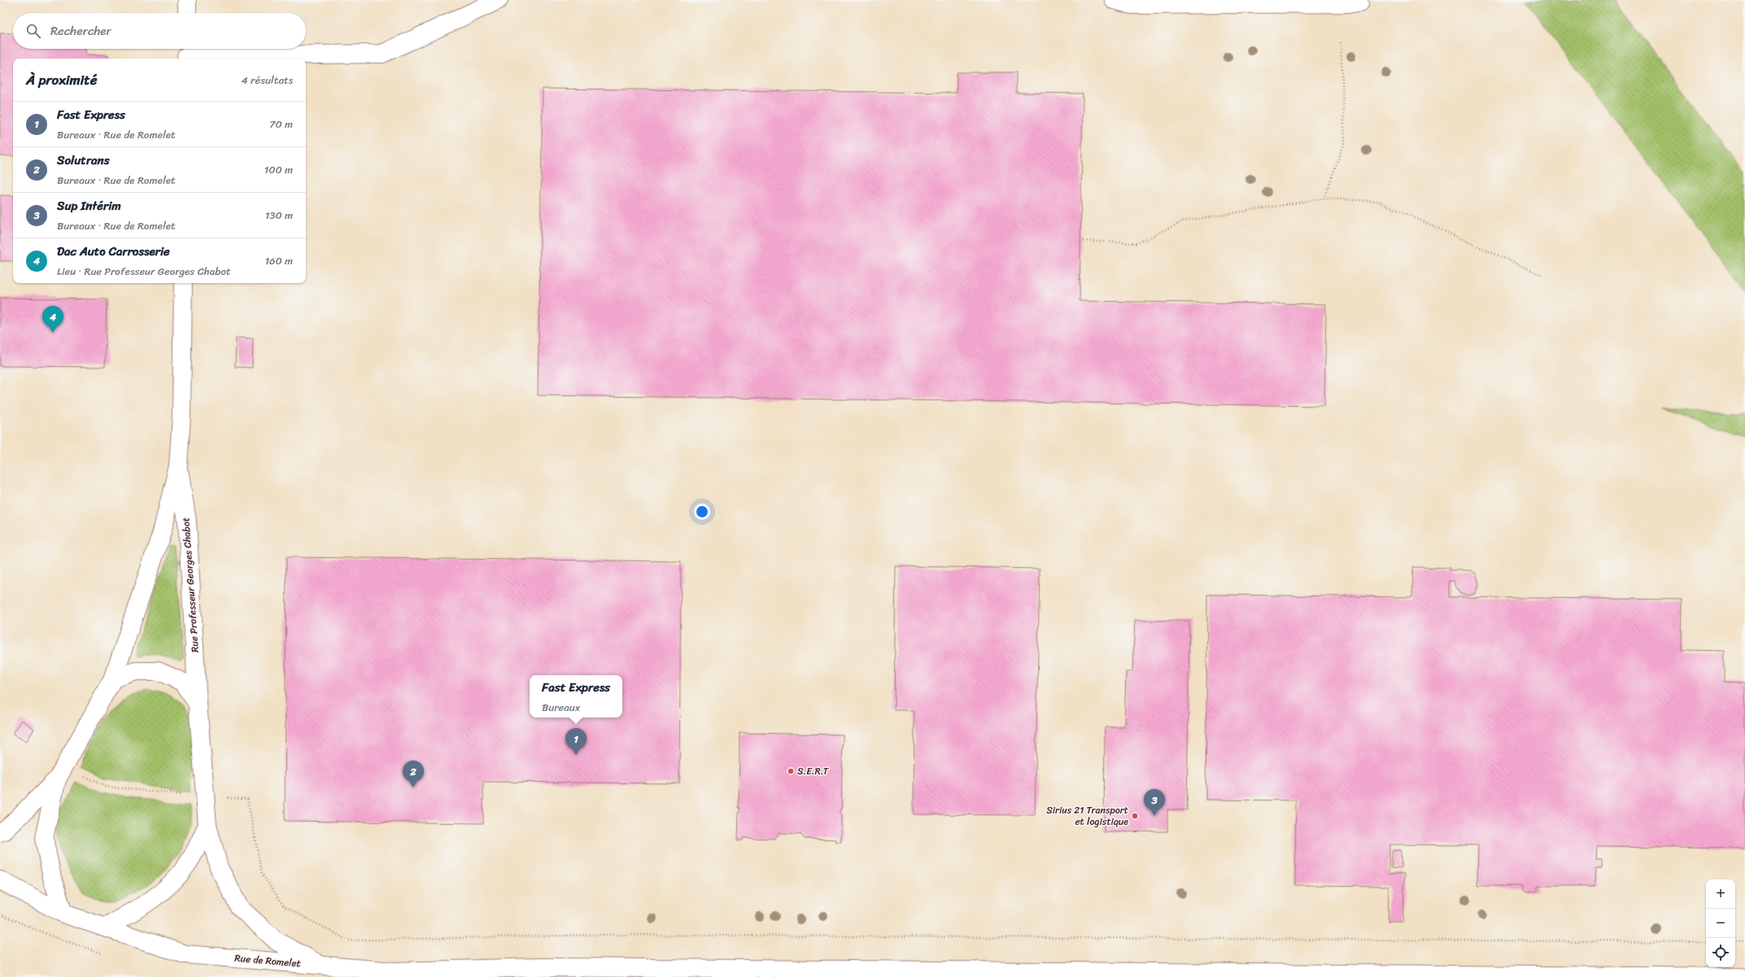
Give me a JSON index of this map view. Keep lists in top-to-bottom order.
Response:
{
  "streets": {
    "street": ["Rue Professeur Georges Chabot", "Rue de Romelet"]
  },
  "crossings": [
    ["Rue Professeur Georges Chabot", "Rue de Romelet"]
  ],
  "places": ["S.E.R.T", "Sirius 21 Transport et logistique"],
  "page": {
    "search": "Rechercher",
    "heading": ["À proximité", "4 résultats"],
    "list": [
      {
        "mark": "1",
        "name": "Fast Express",
        "note": "Bureaux · Rue de Romelet",
        "value": "70 m"
      },
      {
        "mark": "2",
        "name": "Solutrans",
        "note": "Bureaux · Rue de Romelet",
        "value": "100 m"
      },
      {
        "mark": "3",
        "name": "Sup Intérim",
        "note": "Bureaux · Rue de Romelet",
        "value": "130 m"
      },
      {
        "mark": "4",
        "name": "Dac Auto Carrosserie",
        "note": "Lieu · Rue Professeur Georges Chabot",
        "value": "160 m"
      }
    ],
    "pins": [
      "4",
      "1",
      "2",
      "3"
    ],
    "popup": ["Fast Express", "Bureaux"],
    "map_buttons": ["+", "−"]
  }
}
